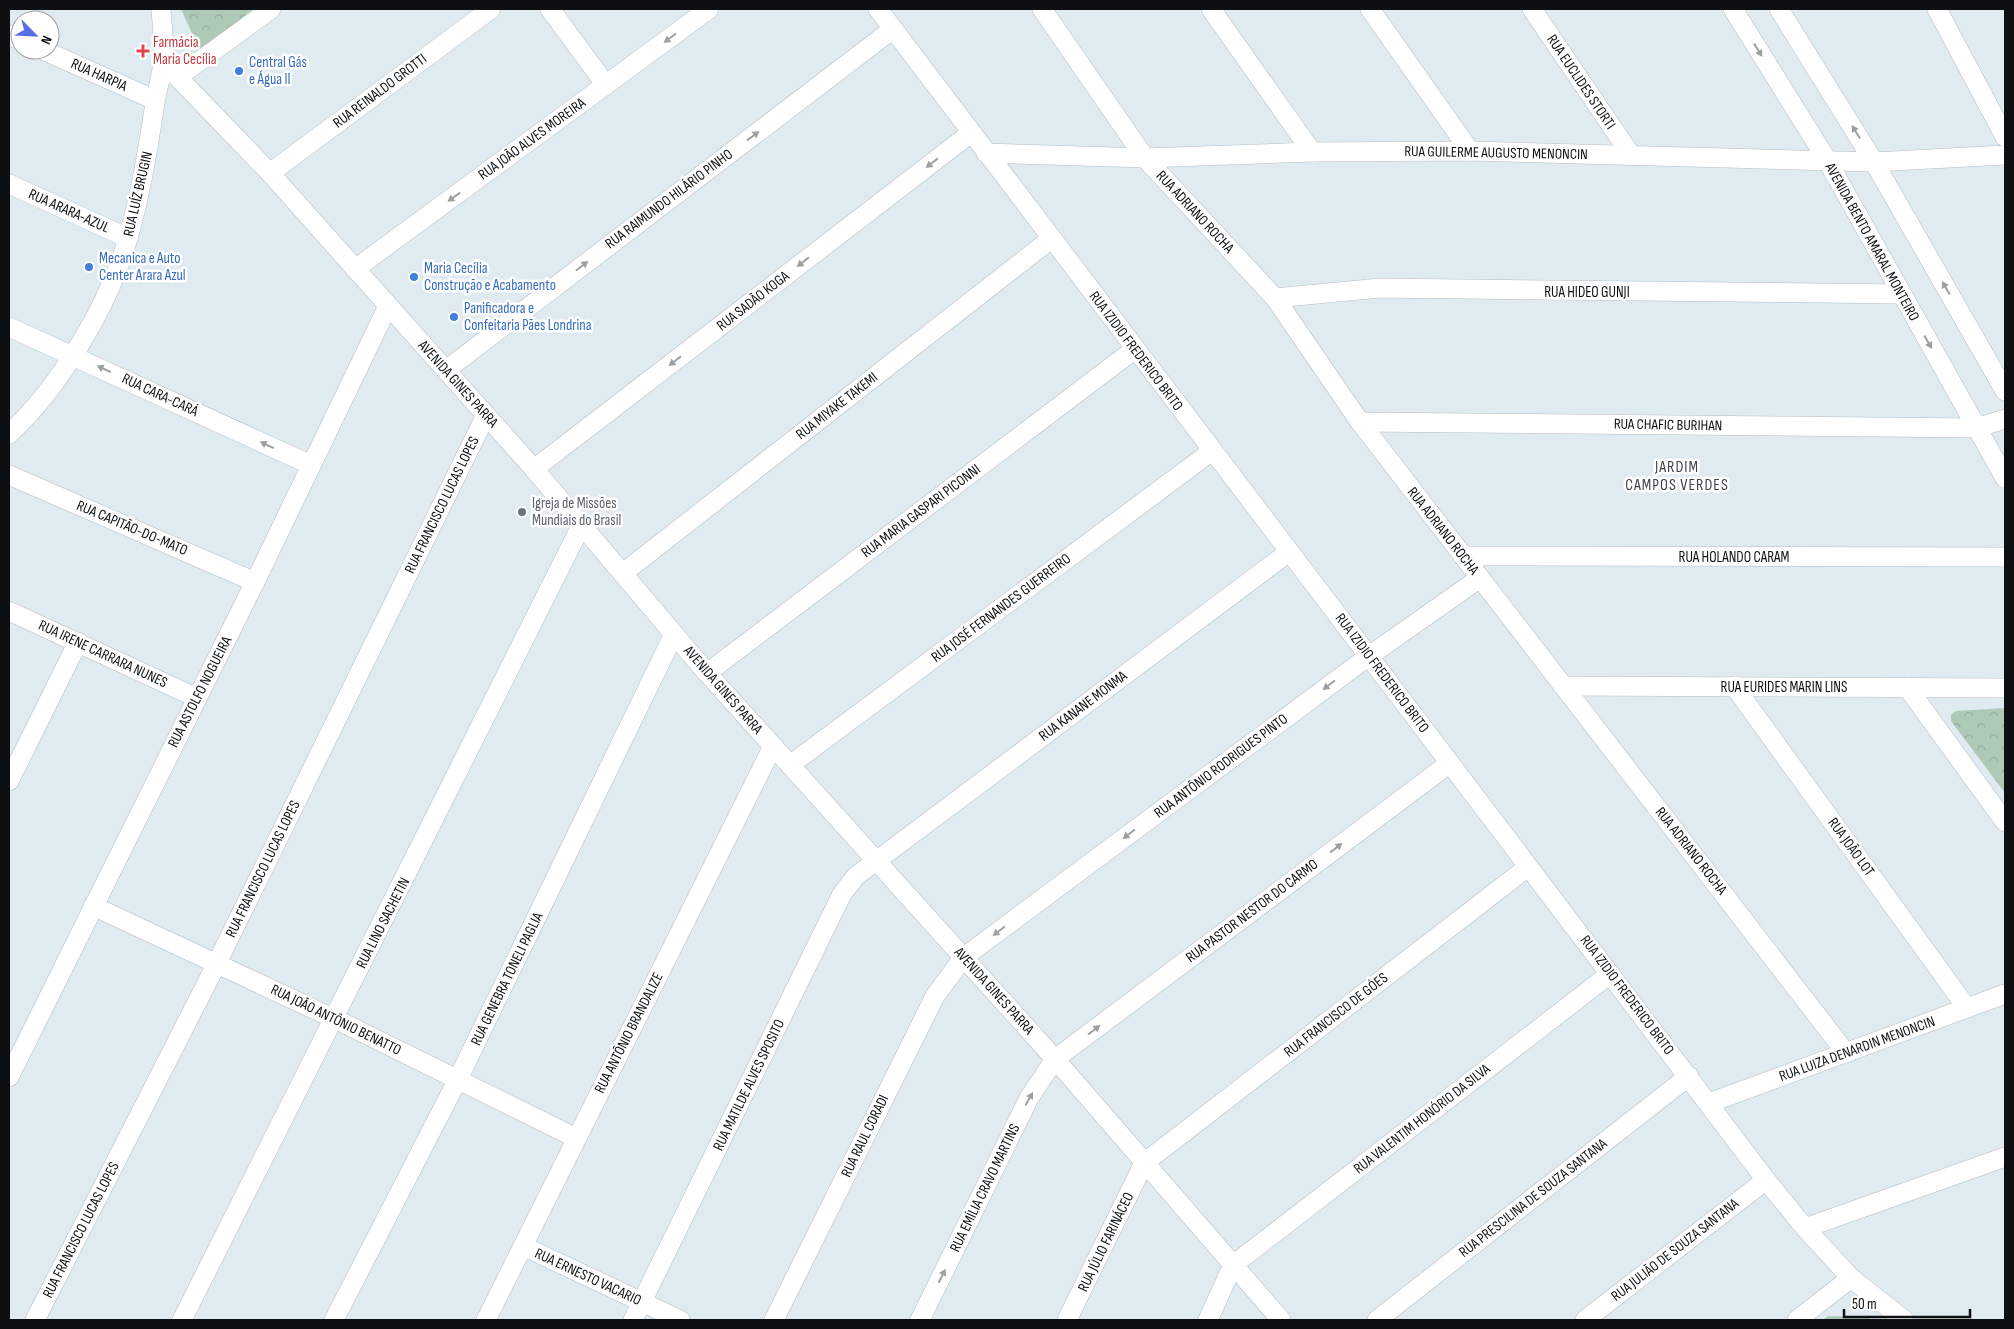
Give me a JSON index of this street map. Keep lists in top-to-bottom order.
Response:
{
  "streets": {
    "street": [
      "RUA HARPIA",
      "RUA EUCLIDES STORTI",
      "RUA REINALDO GROTTI",
      "RUA JOÃO ALVES MOREIRA",
      "RUA GUILERME AUGUSTO MENONCIN",
      "RUA LUÍZ BRUGIN",
      "RUA RAIMUNDO HILÁRIO PINHO",
      "RUA ARARA-AZUL",
      "RUA ADRIANO ROCHA",
      "AVENIDA BENTO AMARAL MONTEIRO",
      "RUA HIDEO GUNJI",
      "RUA SADÃO KOGA",
      "RUA IZIDIO FREDERICO BRITO",
      "AVENIDA GINES PARRA",
      "RUA CARA-CARÁ",
      "RUA MIYAKE TAKEMI",
      "RUA CHAFIC BURIHAN",
      "RUA FRANCISCO LUCAS LOPES",
      "RUA MARIA GASPARI PICONNI",
      "RUA CAPITÃO-DO-MATO",
      "RUA HOLANDO CARAM",
      "RUA JOSÉ FERNANDES GUERREIRO",
      "RUA IRENE CARRARA NUNES",
      "RUA EURIDES MARIN LINS",
      "RUA ASTOLFO NOGUEIRA",
      "RUA KANANE MONMA",
      "RUA ANTÔNIO RODRIGUES PINTO",
      "RUA JOÃO LOT",
      "RUA PASTOR NESTOR DO CARMO",
      "RUA LINO SACHETIN",
      "RUA GENEBRA TONELI PAGLIA",
      "RUA FRANCISCO DE GÓES",
      "RUA JOÃO ANTÔNIO BENATTO",
      "RUA ANTÔNIO BRANDALIZE",
      "RUA LUIZA DENARDIN MENONCIN",
      "RUA MATILDE ALVES SPOSITO",
      "RUA VALENTIM HONÓRIO DA SILVA",
      "RUA RAUL CORADI",
      "RUA EMÍLIA CRAVO MARTINS",
      "RUA PRESCILINA DE SOUZA SANTANA",
      "RUA JÚLIO FARINÁCEO",
      "RUA JULIÃO DE SOUZA SANTANA",
      "RUA ERNESTO VACARIO"
    ]
  },
  "crossings": [
    ["RUA HARPIA", "RUA LUÍZ BRUGIN"],
    ["RUA EUCLIDES STORTI", "RUA GUILERME AUGUSTO MENONCIN"],
    ["RUA REINALDO GROTTI", "AVENIDA GINES PARRA"],
    ["RUA JOÃO ALVES MOREIRA", "AVENIDA GINES PARRA"],
    ["RUA GUILERME AUGUSTO MENONCIN", "RUA ADRIANO ROCHA"],
    ["RUA GUILERME AUGUSTO MENONCIN", "AVENIDA BENTO AMARAL MONTEIRO"],
    ["RUA GUILERME AUGUSTO MENONCIN", "RUA IZIDIO FREDERICO BRITO"],
    ["RUA LUÍZ BRUGIN", "RUA ARARA-AZUL"],
    ["RUA LUÍZ BRUGIN", "AVENIDA GINES PARRA"],
    ["RUA LUÍZ BRUGIN", "RUA CARA-CARÁ"],
    ["RUA RAIMUNDO HILÁRIO PINHO", "RUA IZIDIO FREDERICO BRITO"],
    ["RUA RAIMUNDO HILÁRIO PINHO", "AVENIDA GINES PARRA"],
    ["RUA ADRIANO ROCHA", "RUA HIDEO GUNJI"],
    ["RUA ADRIANO ROCHA", "RUA CHAFIC BURIHAN"],
    ["RUA ADRIANO ROCHA", "RUA HOLANDO CARAM"],
    ["RUA ADRIANO ROCHA", "RUA EURIDES MARIN LINS"],
    ["RUA ADRIANO ROCHA", "RUA ANTÔNIO RODRIGUES PINTO"],
    ["RUA ADRIANO ROCHA", "RUA LUIZA DENARDIN MENONCIN"],
    ["AVENIDA BENTO AMARAL MONTEIRO", "RUA HIDEO GUNJI"],
    ["AVENIDA BENTO AMARAL MONTEIRO", "RUA CHAFIC BURIHAN"],
    ["RUA SADÃO KOGA", "RUA IZIDIO FREDERICO BRITO"],
    ["RUA SADÃO KOGA", "AVENIDA GINES PARRA"],
    ["RUA IZIDIO FREDERICO BRITO", "RUA MIYAKE TAKEMI"],
    ["RUA IZIDIO FREDERICO BRITO", "RUA MARIA GASPARI PICONNI"],
    ["RUA IZIDIO FREDERICO BRITO", "RUA JOSÉ FERNANDES GUERREIRO"],
    ["RUA IZIDIO FREDERICO BRITO", "RUA KANANE MONMA"],
    ["RUA IZIDIO FREDERICO BRITO", "RUA ANTÔNIO RODRIGUES PINTO"],
    ["RUA IZIDIO FREDERICO BRITO", "RUA PASTOR NESTOR DO CARMO"],
    ["RUA IZIDIO FREDERICO BRITO", "RUA FRANCISCO DE GÓES"],
    ["RUA IZIDIO FREDERICO BRITO", "RUA LUIZA DENARDIN MENONCIN"],
    ["RUA IZIDIO FREDERICO BRITO", "RUA VALENTIM HONÓRIO DA SILVA"],
    ["RUA IZIDIO FREDERICO BRITO", "RUA PRESCILINA DE SOUZA SANTANA"],
    ["RUA IZIDIO FREDERICO BRITO", "RUA JULIÃO DE SOUZA SANTANA"],
    ["AVENIDA GINES PARRA", "RUA MIYAKE TAKEMI"],
    ["AVENIDA GINES PARRA", "RUA FRANCISCO LUCAS LOPES"],
    ["AVENIDA GINES PARRA", "RUA MARIA GASPARI PICONNI"],
    ["AVENIDA GINES PARRA", "RUA JOSÉ FERNANDES GUERREIRO"],
    ["AVENIDA GINES PARRA", "RUA ASTOLFO NOGUEIRA"],
    ["AVENIDA GINES PARRA", "RUA KANANE MONMA"],
    ["AVENIDA GINES PARRA", "RUA ANTÔNIO RODRIGUES PINTO"],
    ["AVENIDA GINES PARRA", "RUA PASTOR NESTOR DO CARMO"],
    ["AVENIDA GINES PARRA", "RUA LINO SACHETIN"],
    ["AVENIDA GINES PARRA", "RUA GENEBRA TONELI PAGLIA"],
    ["AVENIDA GINES PARRA", "RUA FRANCISCO DE GÓES"],
    ["AVENIDA GINES PARRA", "RUA ANTÔNIO BRANDALIZE"],
    ["AVENIDA GINES PARRA", "RUA MATILDE ALVES SPOSITO"],
    ["AVENIDA GINES PARRA", "RUA VALENTIM HONÓRIO DA SILVA"],
    ["AVENIDA GINES PARRA", "RUA RAUL CORADI"],
    ["AVENIDA GINES PARRA", "RUA EMÍLIA CRAVO MARTINS"],
    ["AVENIDA GINES PARRA", "RUA JÚLIO FARINÁCEO"],
    ["RUA CARA-CARÁ", "RUA ASTOLFO NOGUEIRA"],
    ["RUA FRANCISCO LUCAS LOPES", "RUA JOÃO ANTÔNIO BENATTO"],
    ["RUA CAPITÃO-DO-MATO", "RUA ASTOLFO NOGUEIRA"],
    ["RUA IRENE CARRARA NUNES", "RUA ASTOLFO NOGUEIRA"],
    ["RUA EURIDES MARIN LINS", "RUA JOÃO LOT"],
    ["RUA ASTOLFO NOGUEIRA", "RUA JOÃO ANTÔNIO BENATTO"],
    ["RUA KANANE MONMA", "RUA MATILDE ALVES SPOSITO"],
    ["RUA ANTÔNIO RODRIGUES PINTO", "RUA RAUL CORADI"],
    ["RUA JOÃO LOT", "RUA LUIZA DENARDIN MENONCIN"],
    ["RUA PASTOR NESTOR DO CARMO", "RUA EMÍLIA CRAVO MARTINS"],
    ["RUA LINO SACHETIN", "RUA JOÃO ANTÔNIO BENATTO"],
    ["RUA GENEBRA TONELI PAGLIA", "RUA JOÃO ANTÔNIO BENATTO"],
    ["RUA FRANCISCO DE GÓES", "RUA JÚLIO FARINÁCEO"],
    ["RUA JOÃO ANTÔNIO BENATTO", "RUA ANTÔNIO BRANDALIZE"],
    ["RUA ANTÔNIO BRANDALIZE", "RUA ERNESTO VACARIO"],
    ["RUA MATILDE ALVES SPOSITO", "RUA ERNESTO VACARIO"]
  ],
  "one_way": [
    "RUA JOÃO ALVES MOREIRA",
    "RUA RAIMUNDO HILÁRIO PINHO",
    "RUA SADÃO KOGA",
    "RUA CARA-CARÁ",
    "RUA ANTÔNIO RODRIGUES PINTO",
    "RUA PASTOR NESTOR DO CARMO",
    "RUA EMÍLIA CRAVO MARTINS"
  ],
  "districts": ["JARDIM CAMPOS VERDES"],
  "places": {
    "health": ["Farmácia Maria Cecília"],
    "other": [
      "Central Gás e Água II",
      "Mecanica e Auto Center Arara Azul",
      "Maria Cecília Construção e Acabamento",
      "Panificadora e Confeitaria Pães Londrina",
      "Igreja de Missões Mundiais do Brasil"
    ]
  },
  "scale_bar": "50 m",
  "north": "bottom right"
}
